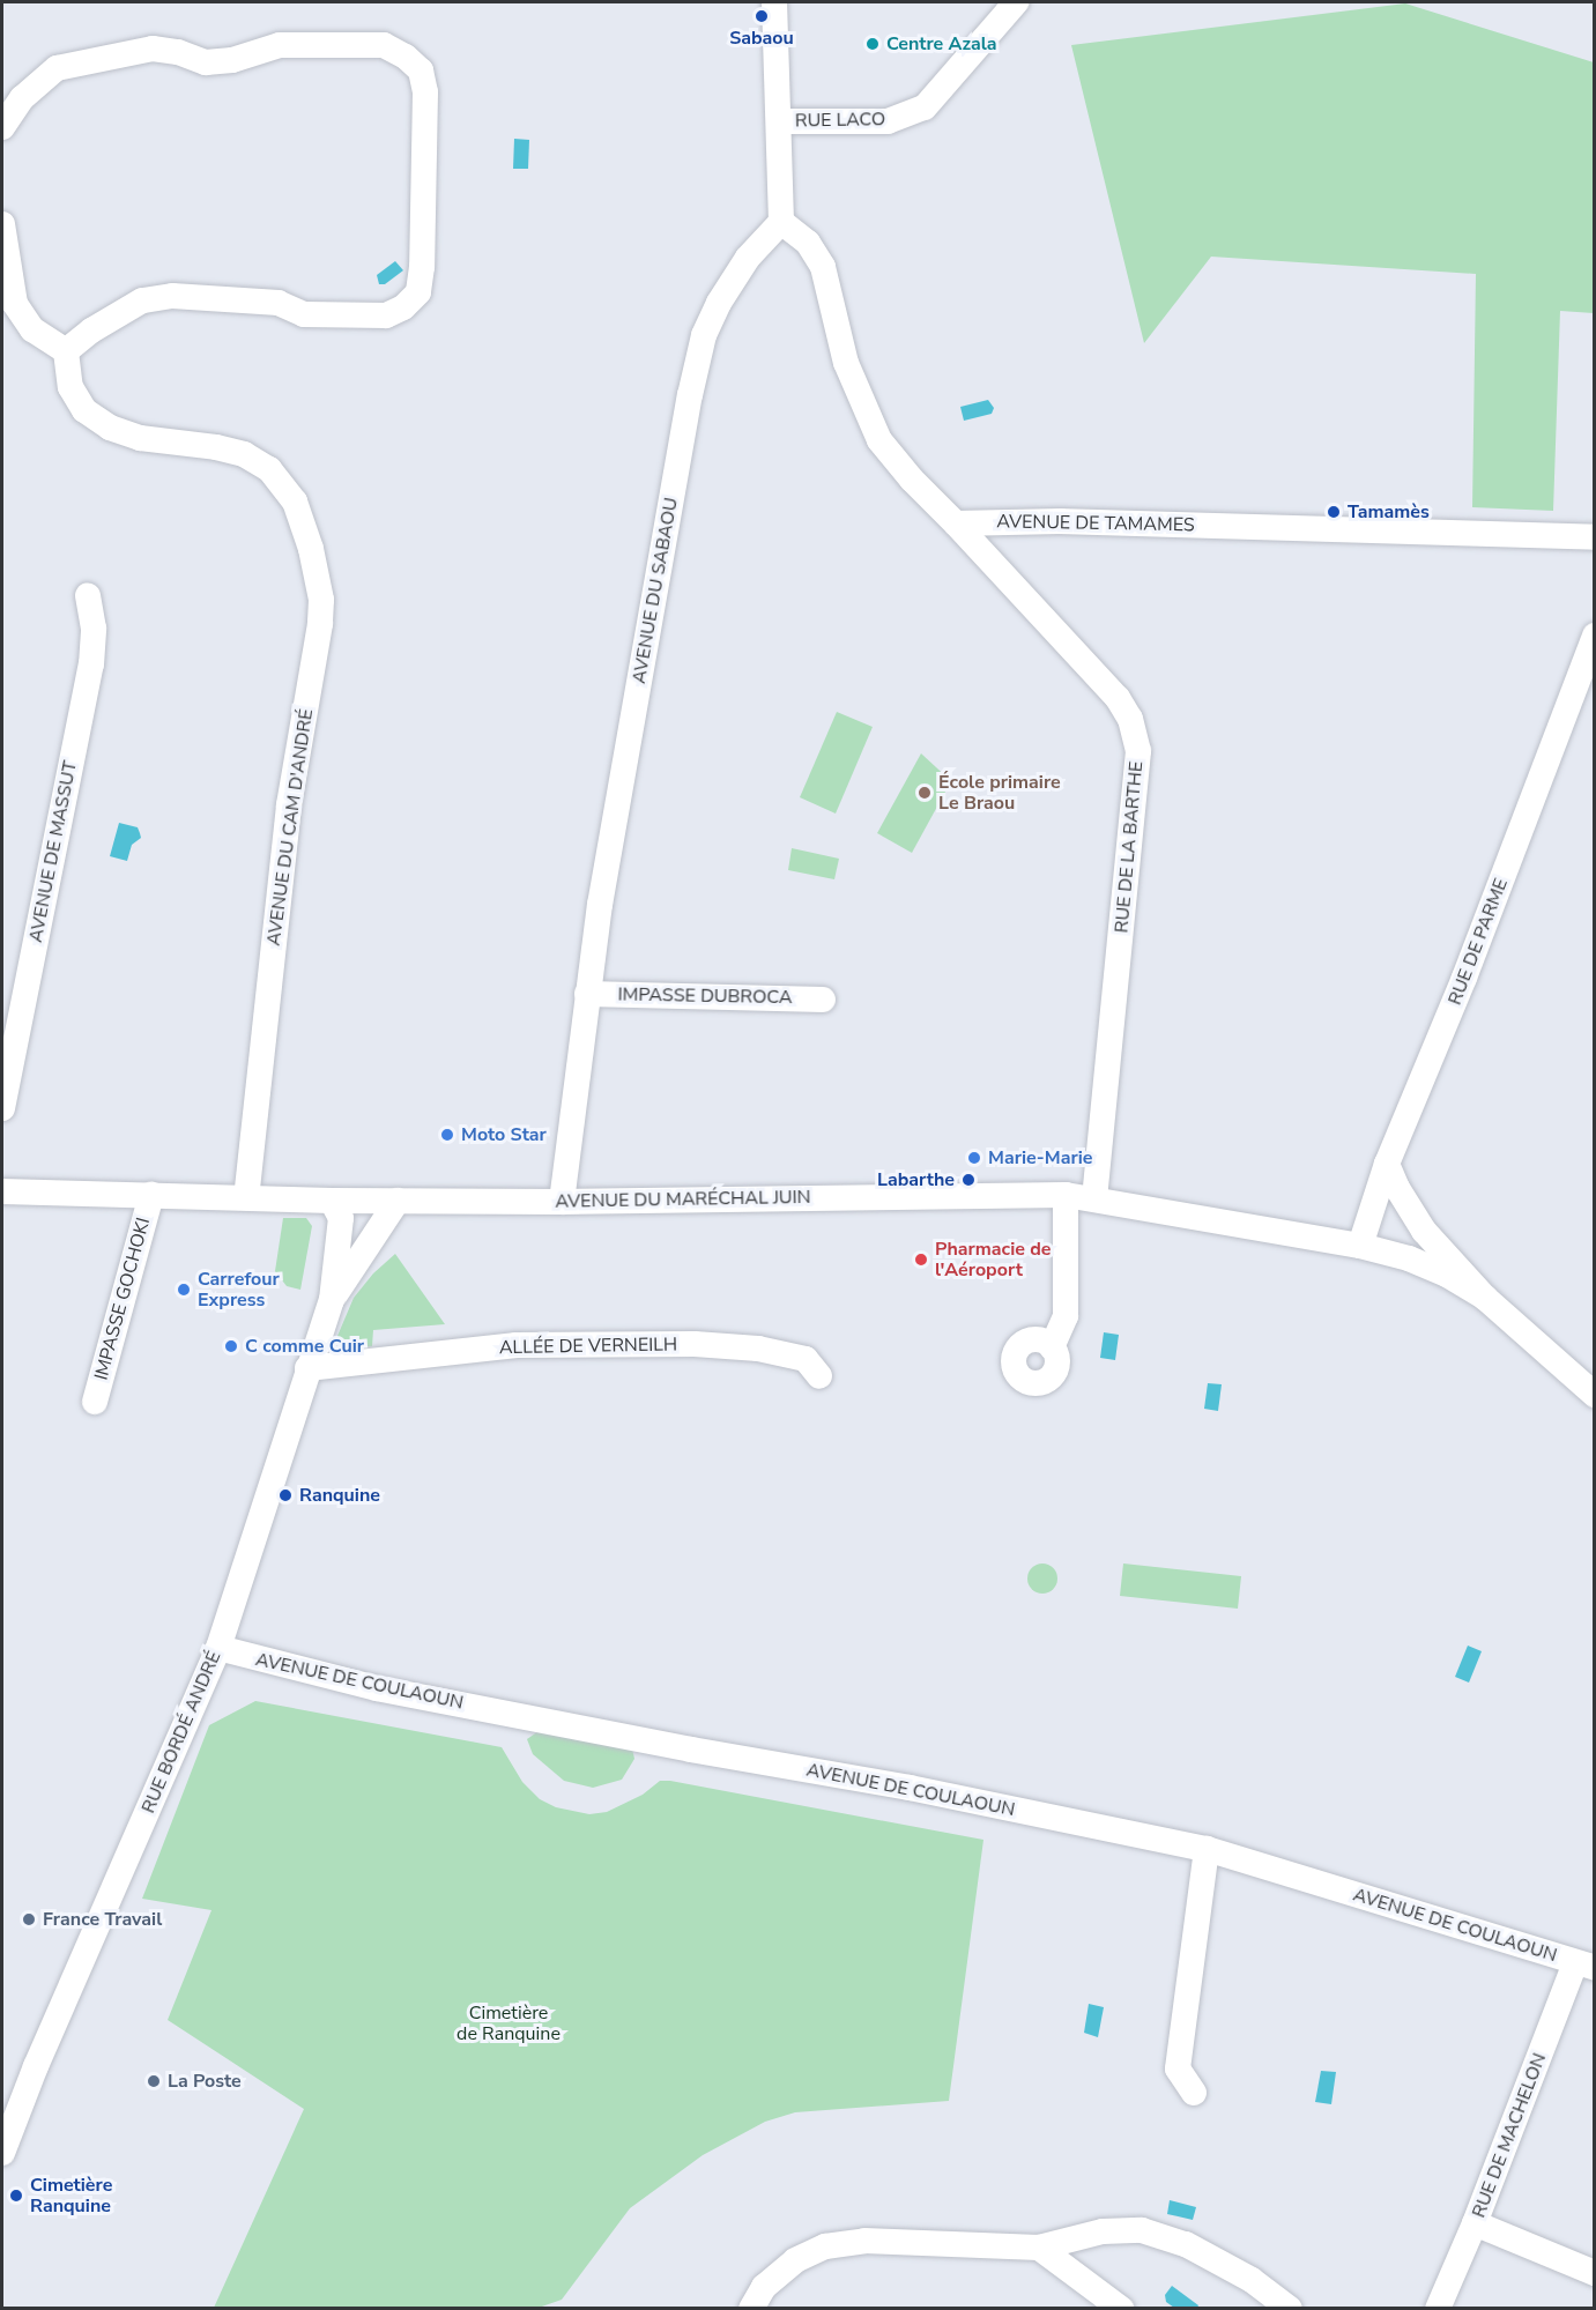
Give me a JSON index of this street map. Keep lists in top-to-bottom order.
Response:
{
  "streets": {
    "street": [
      "RUE LACO",
      "AVENUE DE TAMAMES",
      "AVENUE DU SABAOU",
      "AVENUE DU CAM D'ANDRÉ",
      "RUE DE LA BARTHE",
      "AVENUE DE MASSUT",
      "RUE DE PARME",
      "IMPASSE DUBROCA",
      "AVENUE DU MARÉCHAL JUIN",
      "IMPASSE GOCHOKI",
      "ALLÉE DE VERNEILH",
      "AVENUE DE COULAOUN",
      "RUE BORDÉ ANDRÉ",
      "RUE DE MACHELON"
    ]
  },
  "crossings": [
    ["AVENUE DE TAMAMES", "RUE DE LA BARTHE"],
    ["AVENUE DU SABAOU", "IMPASSE DUBROCA"],
    ["AVENUE DU SABAOU", "AVENUE DU MARÉCHAL JUIN"],
    ["AVENUE DU CAM D'ANDRÉ", "AVENUE DU MARÉCHAL JUIN"],
    ["RUE DE LA BARTHE", "AVENUE DU MARÉCHAL JUIN"],
    ["RUE DE PARME", "AVENUE DU MARÉCHAL JUIN"],
    ["AVENUE DU MARÉCHAL JUIN", "IMPASSE GOCHOKI"],
    ["AVENUE DU MARÉCHAL JUIN", "RUE BORDÉ ANDRÉ"],
    ["ALLÉE DE VERNEILH", "RUE BORDÉ ANDRÉ"],
    ["AVENUE DE COULAOUN", "RUE BORDÉ ANDRÉ"],
    ["AVENUE DE COULAOUN", "RUE DE MACHELON"]
  ],
  "parks": ["Cimetière de Ranquine"],
  "places": [
    "Sabaou",
    "Centre Azala",
    "Tamamès",
    "École primaire Le Braou",
    "Moto Star",
    "Marie-Marie",
    "Labarthe",
    "Pharmacie de l'Aéroport",
    "Carrefour Express",
    "C comme Cuir",
    "Ranquine",
    "France Travail",
    "La Poste",
    "Cimetière Ranquine"
  ]
}
